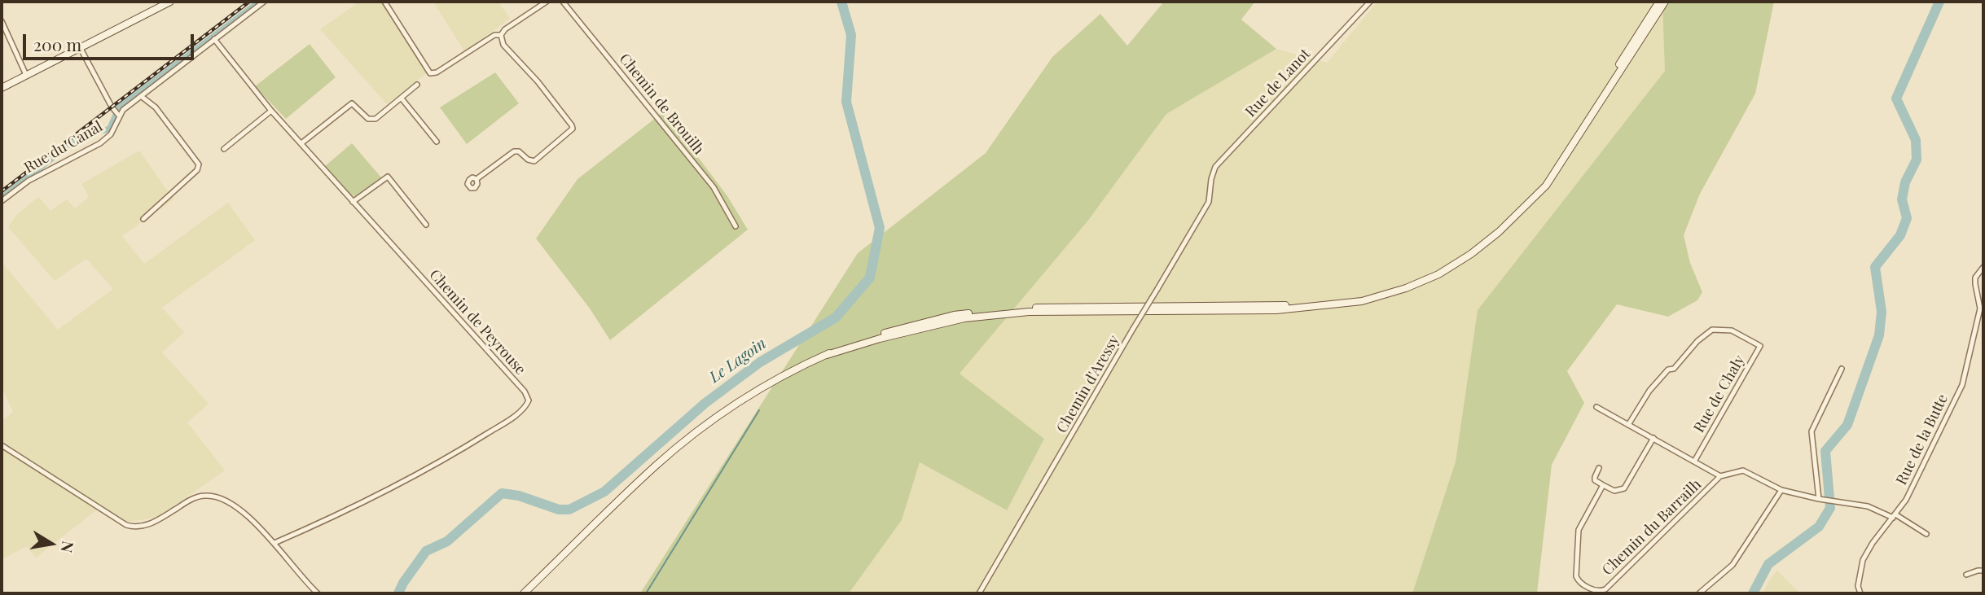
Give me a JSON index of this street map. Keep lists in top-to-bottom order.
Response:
{
  "streets": {
    "street": [
      "Rue de Lanot",
      "Chemin de Brouilh",
      "Rue du Canal",
      "Chemin de Peyrouse",
      "Chemin d'Aressy",
      "Rue de Chaly",
      "Rue de la Butte",
      "Chemin du Barrailh"
    ]
  },
  "crossings": [
    ["Rue de Lanot", "Chemin d'Aressy"],
    ["Rue du Canal", "Chemin de Peyrouse"]
  ],
  "water": ["Le Lagoin"],
  "scale_bar": "200 m",
  "north": "right"
}
